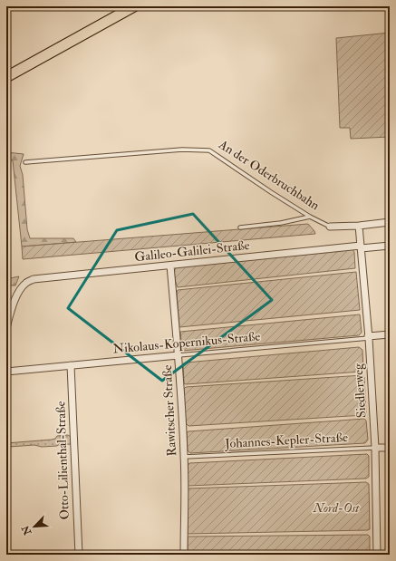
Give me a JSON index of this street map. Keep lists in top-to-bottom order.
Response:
{
  "streets": {
    "street": [
      "An der Oderbruchbahn",
      "Galileo-Galilei-Straße",
      "Nikolaus-Kopernikus-Straße",
      "Siedlerweg",
      "Rawitscher Straße",
      "Johannes-Kepler-Straße",
      "Otto-Lilienthal-Straße"
    ]
  },
  "crossings": [
    ["An der Oderbruchbahn", "Siedlerweg"],
    ["Galileo-Galilei-Straße", "Siedlerweg"],
    ["Galileo-Galilei-Straße", "Rawitscher Straße"],
    ["Nikolaus-Kopernikus-Straße", "Siedlerweg"],
    ["Nikolaus-Kopernikus-Straße", "Rawitscher Straße"],
    ["Nikolaus-Kopernikus-Straße", "Otto-Lilienthal-Straße"],
    ["Siedlerweg", "Johannes-Kepler-Straße"],
    ["Rawitscher Straße", "Johannes-Kepler-Straße"]
  ],
  "parks": ["Nord-Ost"],
  "north": "bottom left"
}
